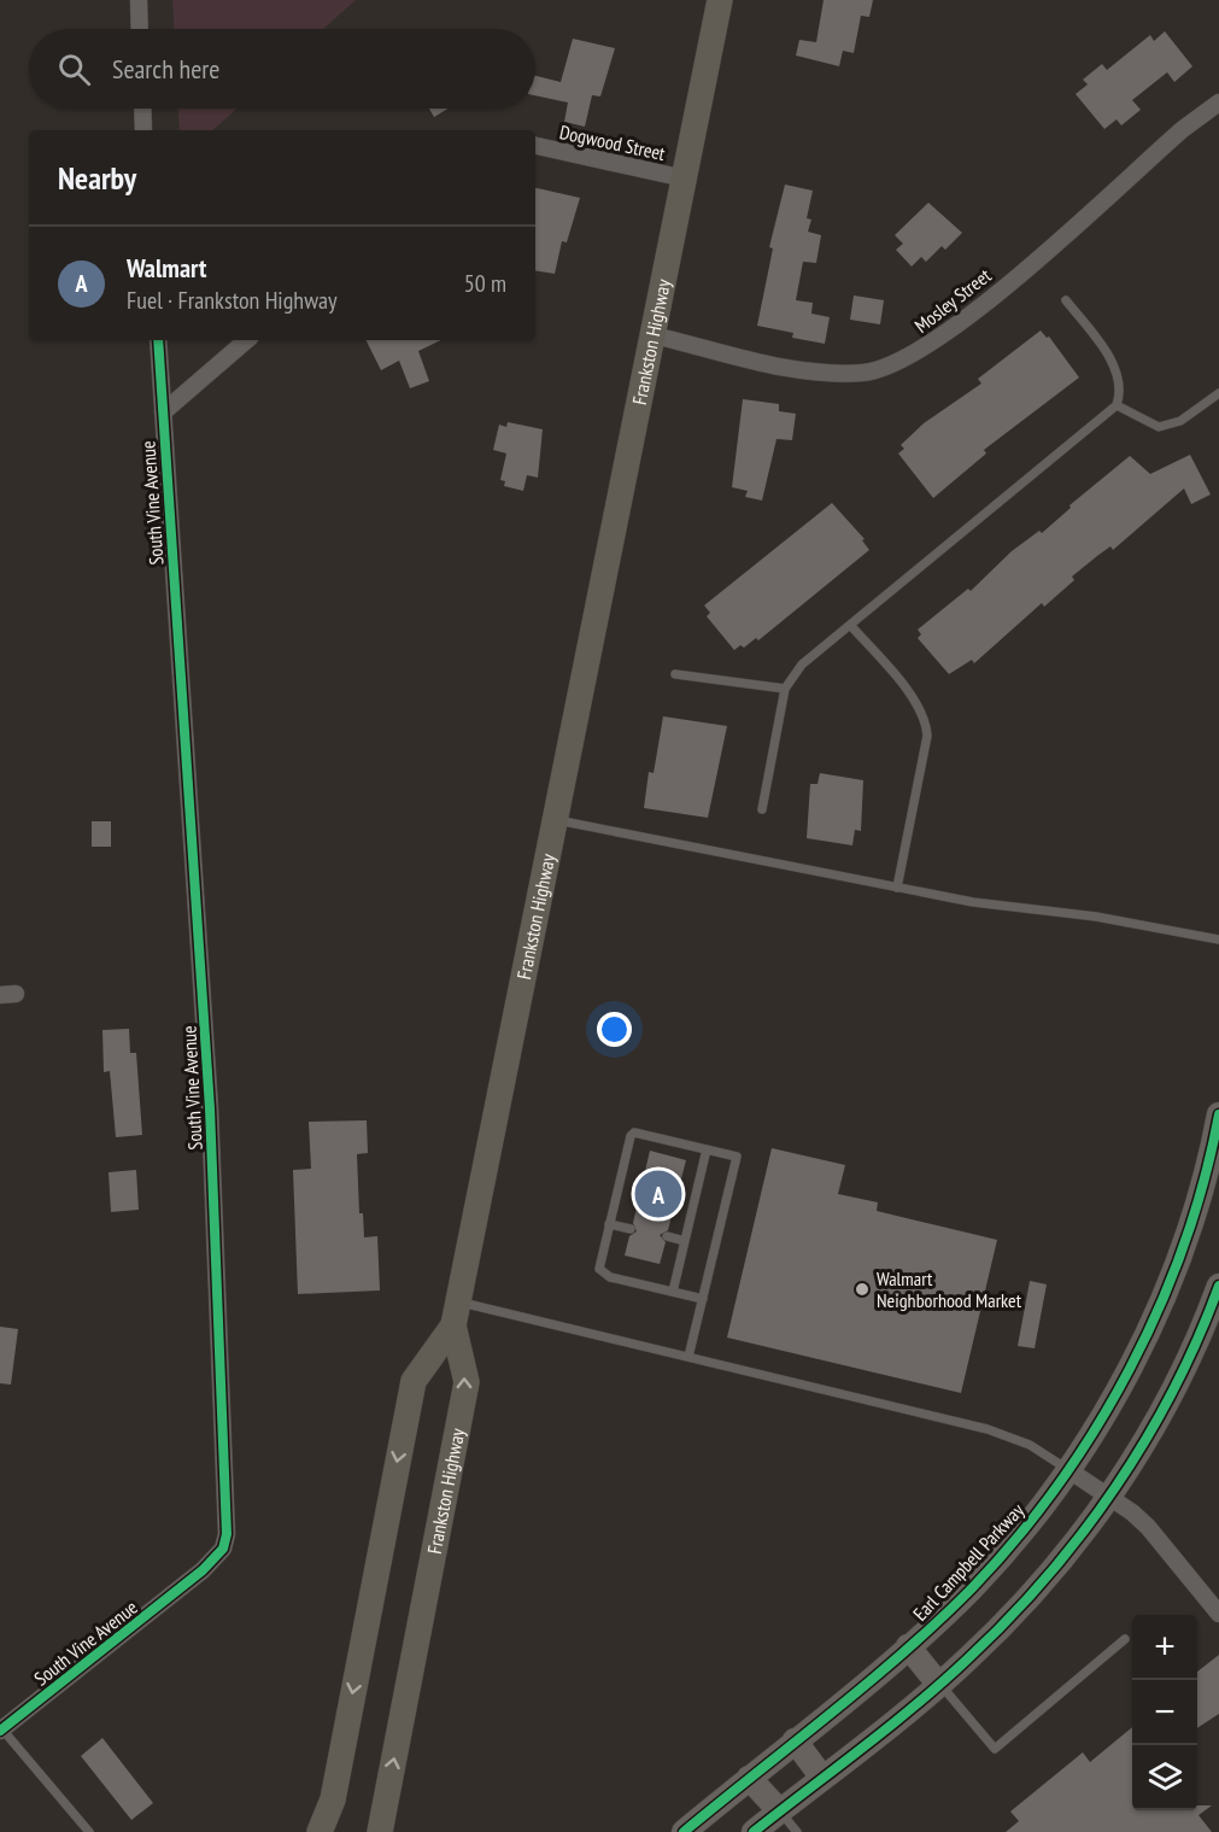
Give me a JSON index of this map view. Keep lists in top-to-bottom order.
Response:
{
  "streets": {
    "main road": ["Frankston Highway", "Earl Campbell Parkway"],
    "street": ["Dogwood Street", "Mosley Street", "South Vine Avenue"]
  },
  "crossings": [
    ["Dogwood Street", "Frankston Highway"],
    ["Mosley Street", "Frankston Highway"]
  ],
  "places": ["Walmart Neighborhood Market"],
  "page": {
    "search": "Search here",
    "heading": "Nearby",
    "list": [
      {
        "mark": "A",
        "name": "Walmart",
        "note": "Fuel · Frankston Highway",
        "value": "50 m"
      }
    ],
    "pins": "A",
    "map_buttons": ["+", "−"]
  }
}
